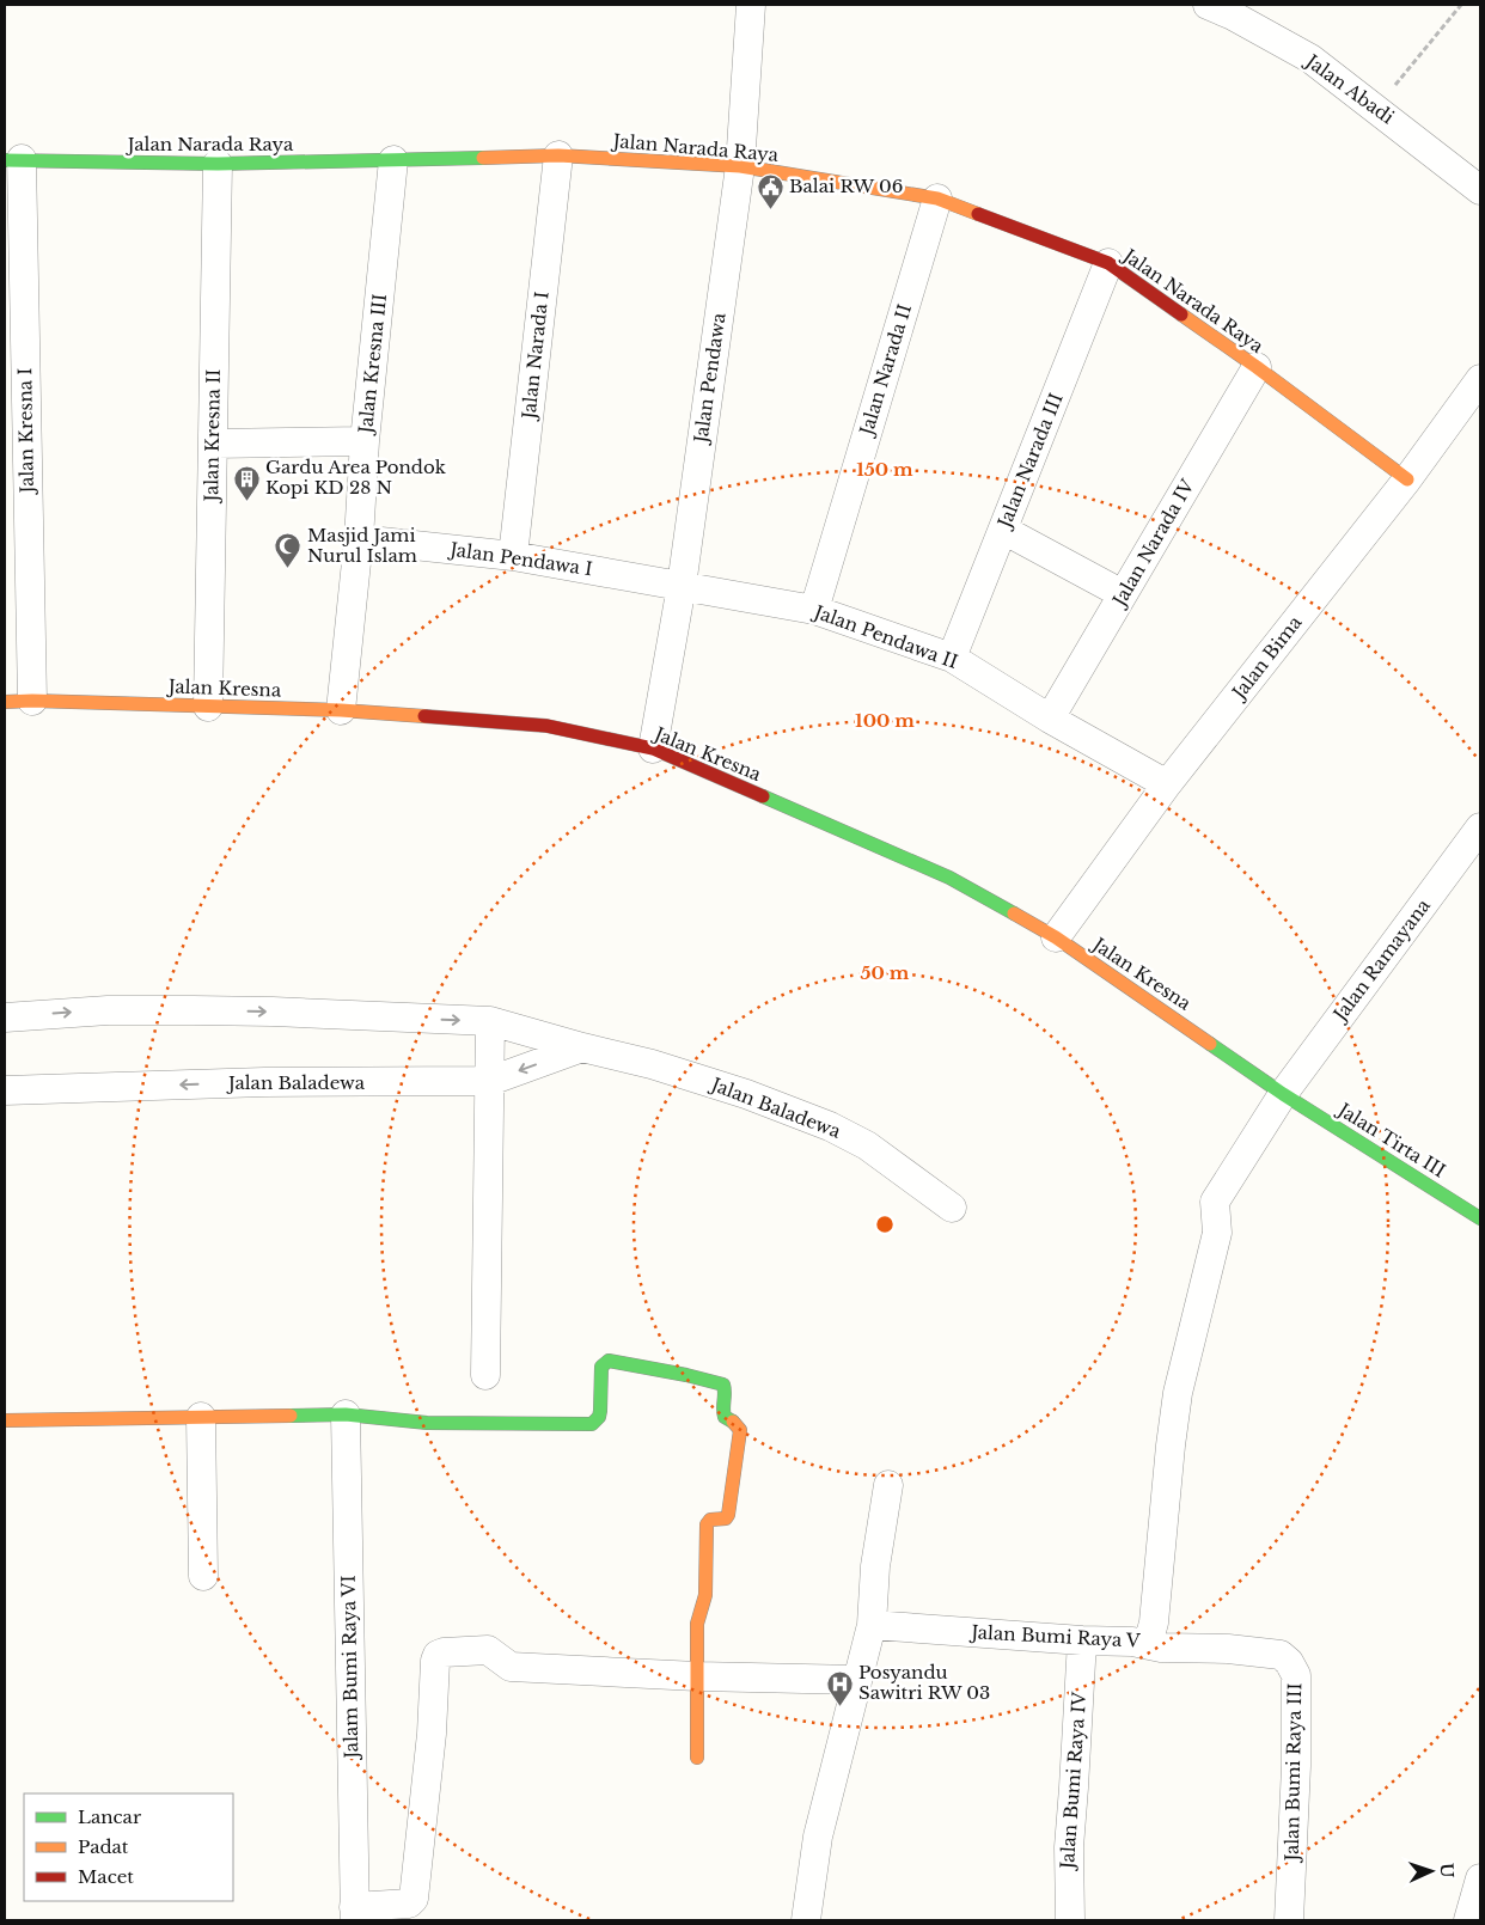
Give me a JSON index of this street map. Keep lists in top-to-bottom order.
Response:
{
  "streets": {
    "street": [
      "Jalan Abadi",
      "Jalan Narada Raya",
      "Jalan Narada I",
      "Jalan Kresna III",
      "Jalan Narada II",
      "Jalan Pendawa",
      "Jalan Kresna I",
      "Jalan Kresna II",
      "Jalan Narada III",
      "Jalan Narada IV",
      "Jalan Pendawa I",
      "Jalan Pendawa II",
      "Jalan Bima",
      "Jalan Kresna",
      "Jalan Ramayana",
      "Jalan Baladewa",
      "Jalan Tirta III",
      "Jalan Bumi Raya V",
      "Jalam Bumi Raya VI",
      "Jalan Bumi Raya III",
      "Jalan Bumi Raya IV"
    ]
  },
  "crossings": [
    ["Jalan Narada Raya", "Jalan Narada I"],
    ["Jalan Narada Raya", "Jalan Kresna III"],
    ["Jalan Narada Raya", "Jalan Narada II"],
    ["Jalan Narada Raya", "Jalan Pendawa"],
    ["Jalan Narada Raya", "Jalan Kresna I"],
    ["Jalan Narada Raya", "Jalan Kresna II"],
    ["Jalan Narada Raya", "Jalan Narada III"],
    ["Jalan Narada Raya", "Jalan Narada IV"],
    ["Jalan Narada Raya", "Jalan Bima"],
    ["Jalan Narada I", "Jalan Pendawa I"],
    ["Jalan Kresna III", "Jalan Pendawa I"],
    ["Jalan Kresna III", "Jalan Kresna"],
    ["Jalan Narada II", "Jalan Pendawa II"],
    ["Jalan Pendawa", "Jalan Pendawa I"],
    ["Jalan Pendawa", "Jalan Pendawa II"],
    ["Jalan Pendawa", "Jalan Kresna"],
    ["Jalan Kresna I", "Jalan Kresna"],
    ["Jalan Kresna II", "Jalan Kresna"],
    ["Jalan Narada III", "Jalan Pendawa II"],
    ["Jalan Narada IV", "Jalan Pendawa II"],
    ["Jalan Pendawa I", "Jalan Pendawa II"],
    ["Jalan Pendawa II", "Jalan Bima"],
    ["Jalan Bima", "Jalan Kresna"],
    ["Jalan Kresna", "Jalan Ramayana"],
    ["Jalan Kresna", "Jalan Tirta III"],
    ["Jalan Kresna", "Jalan Bumi Raya V"],
    ["Jalan Ramayana", "Jalan Tirta III"],
    ["Jalan Ramayana", "Jalan Bumi Raya V"],
    ["Jalan Tirta III", "Jalan Bumi Raya V"],
    ["Jalan Bumi Raya V", "Jalan Bumi Raya III"],
    ["Jalan Bumi Raya V", "Jalan Bumi Raya IV"]
  ],
  "places": {
    "public building": ["Balai RW 06"],
    "building": ["Gardu Area Pondok Kopi KD 28 N"],
    "mosque": ["Masjid Jami Nurul Islam"],
    "hospital": ["Posyandu Sawitri RW 03"]
  },
  "legend": ["Lancar", "Padat", "Macet"],
  "north": "right",
  "rings": ["150 m", "100 m", "50 m"]
}
